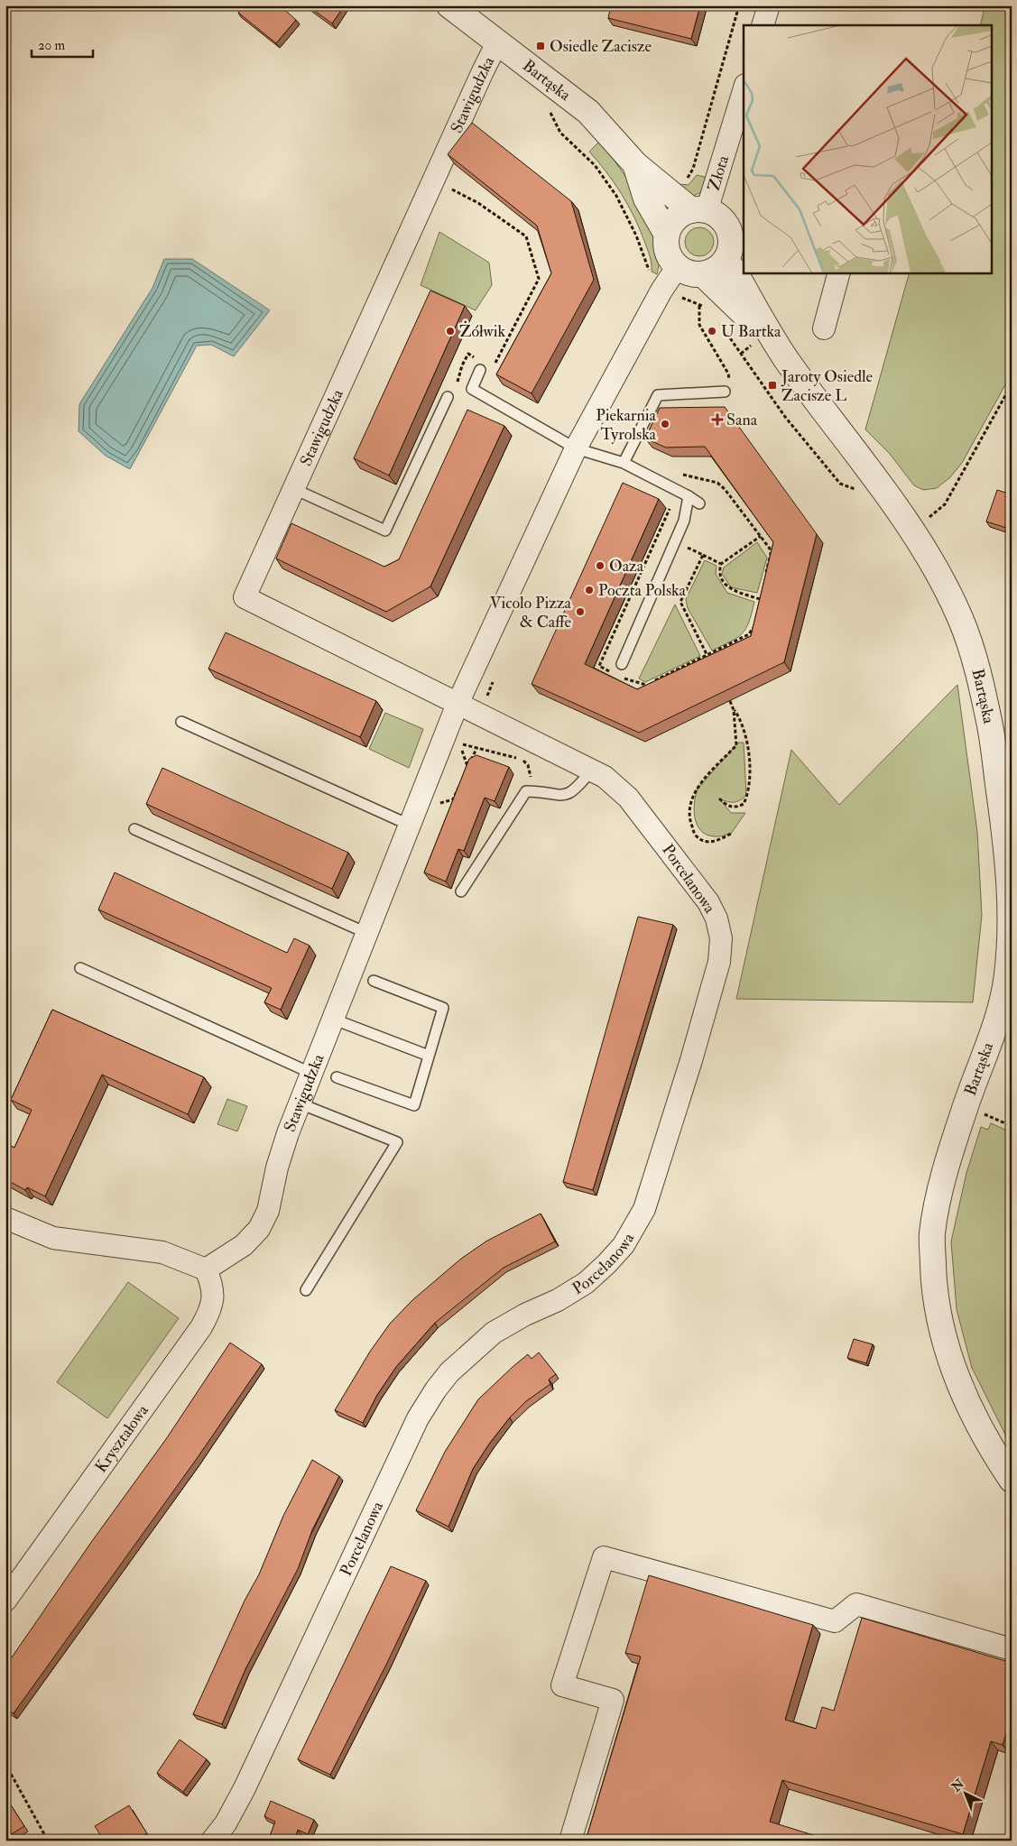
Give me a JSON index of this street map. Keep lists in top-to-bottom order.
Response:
{
  "streets": {
    "street": [
      "Bartąska",
      "Stawigudzka",
      "Złota",
      "Porcelanowa",
      "Kryształowa"
    ]
  },
  "crossings": [
    ["Bartąska", "Stawigudzka"],
    ["Bartąska", "Złota"],
    ["Stawigudzka", "Złota"],
    ["Stawigudzka", "Porcelanowa"],
    ["Stawigudzka", "Kryształowa"]
  ],
  "places": {
    "transit": ["Osiedle Zacisze", "Jaroty Osiedle Zacisze L"],
    "other": [
      "Żółwik",
      "U Bartka",
      "Piekarnia Tyrolska",
      "Oaza",
      "Poczta Polska",
      "Vicolo Pizza & Caffe"
    ],
    "health": ["Sana"]
  },
  "scale_bar": "20 m",
  "north": "top left"
}
